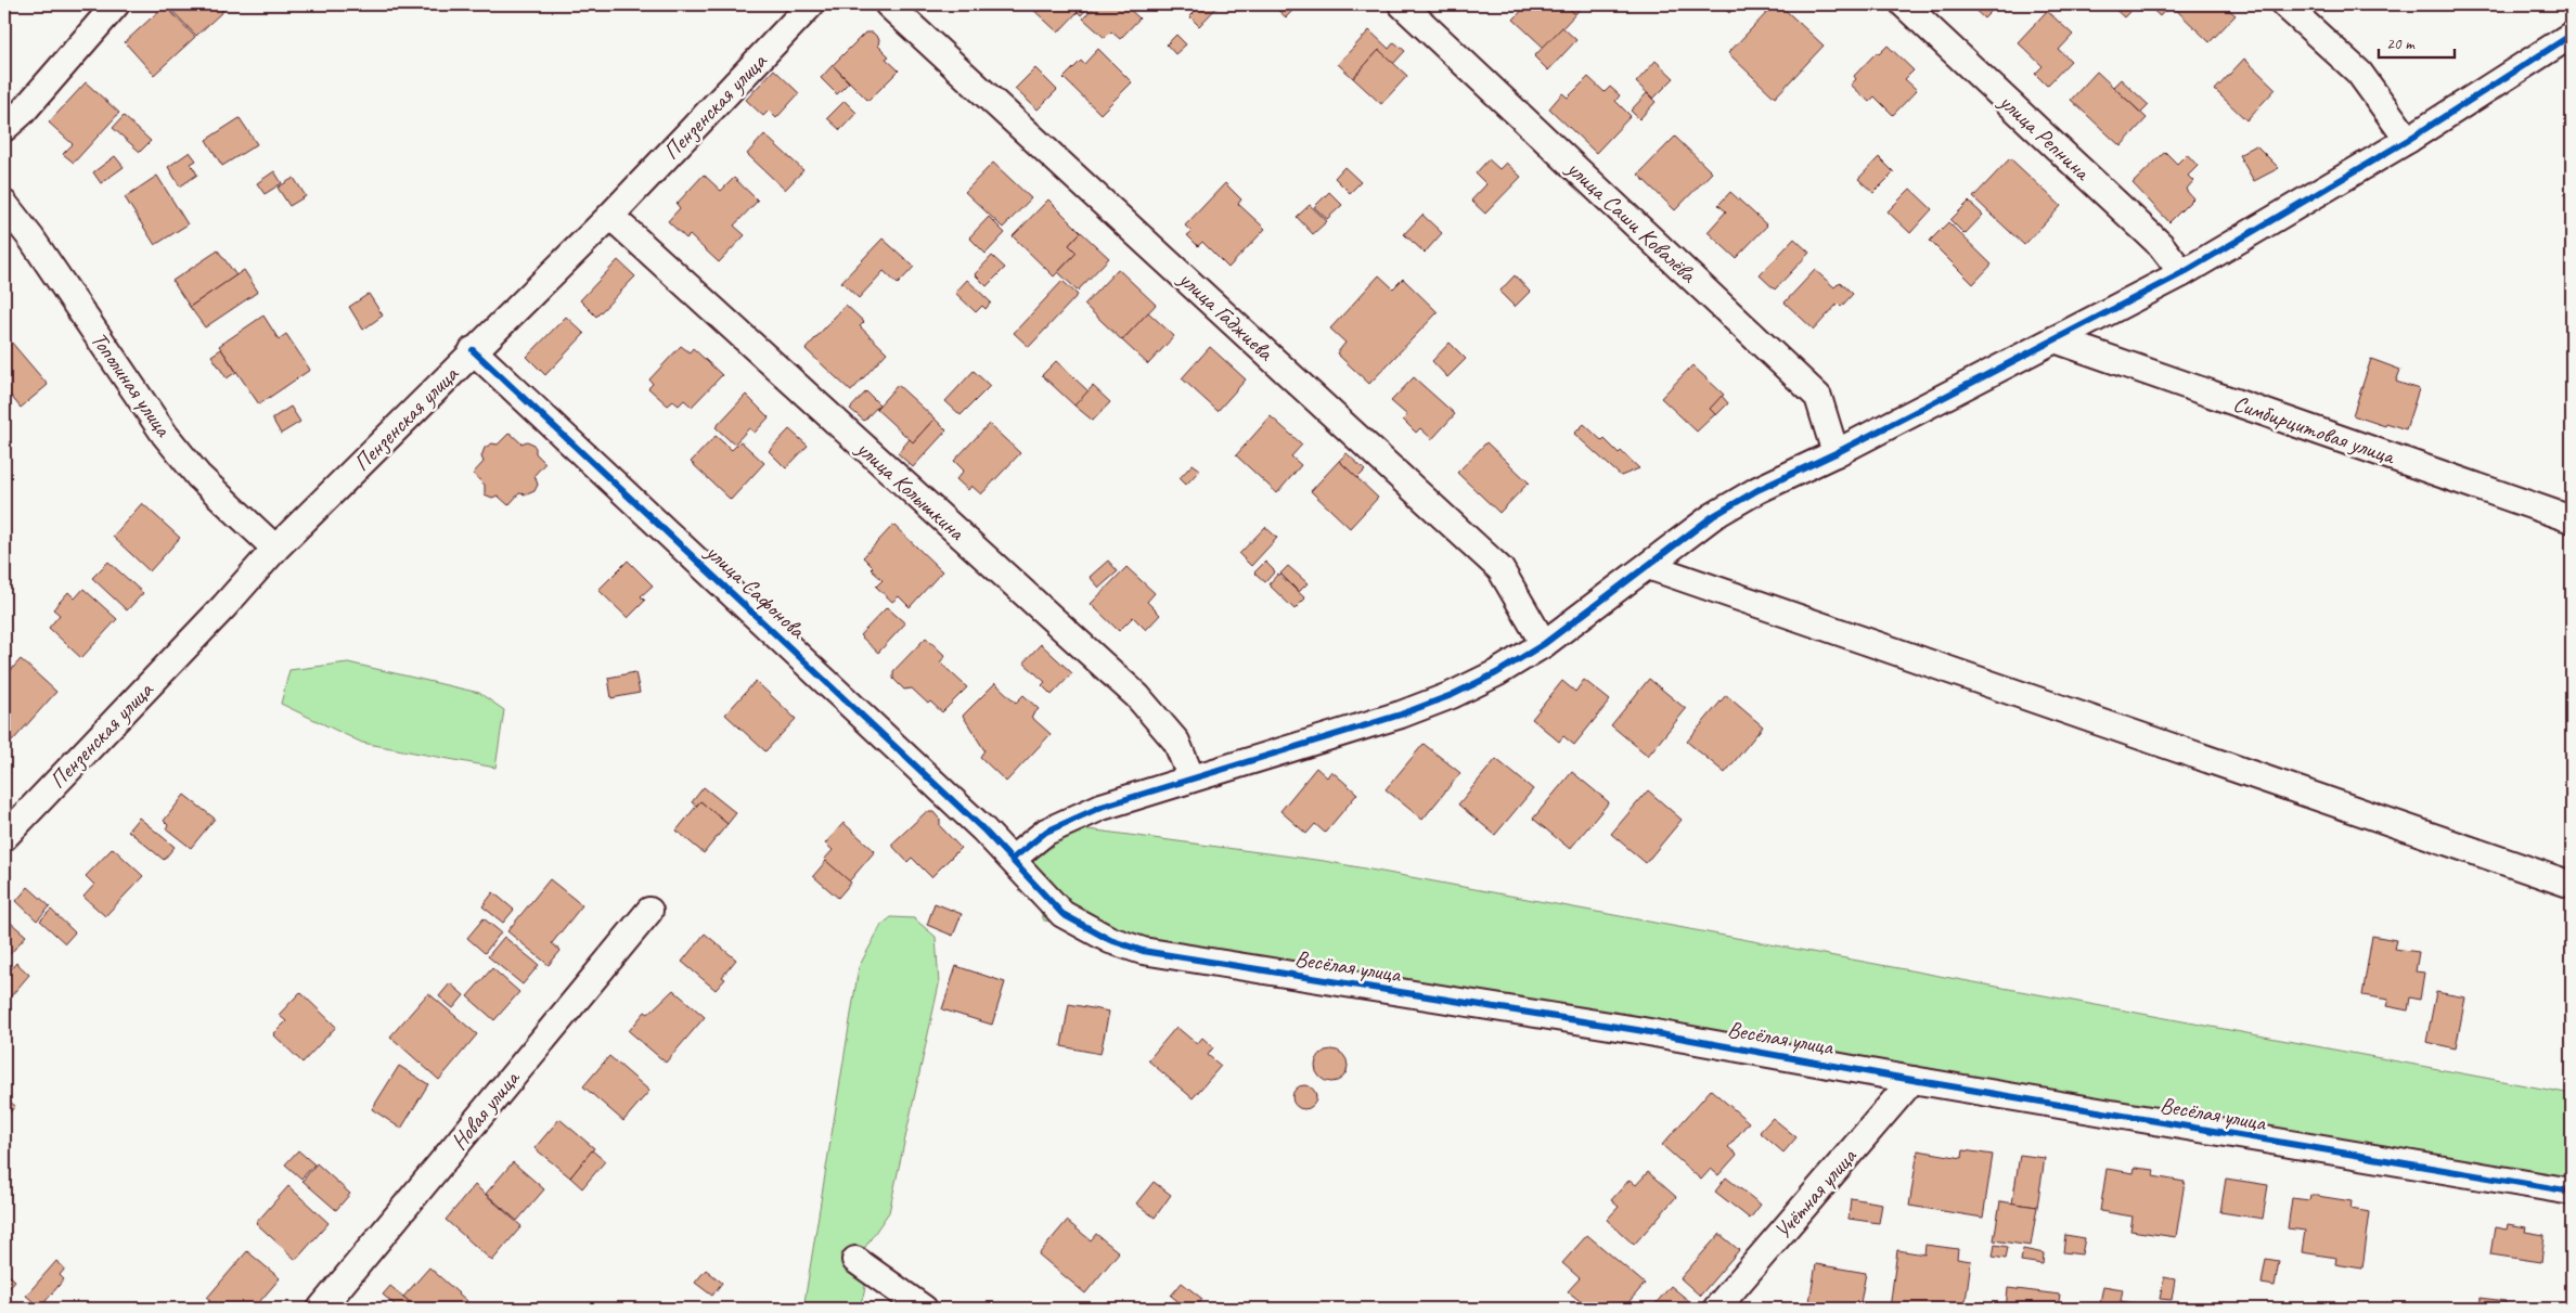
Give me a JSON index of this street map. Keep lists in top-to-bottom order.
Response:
{
  "streets": {
    "street": [
      "Пензенская улица",
      "улица Репнина",
      "улица Саши Ковалёва",
      "улица Гаджиева",
      "Тополиная улица",
      "Симбирцитовая улица",
      "улица Колышкина",
      "улица Сафонова",
      "Весёлая улица",
      "Новая улица",
      "Учётная улица"
    ]
  },
  "crossings": [
    ["Пензенская улица", "Тополиная улица"],
    ["Пензенская улица", "улица Колышкина"],
    ["Пензенская улица", "улица Сафонова"],
    ["улица Сафонова", "Весёлая улица"],
    ["Весёлая улица", "Учётная улица"]
  ],
  "scale_bar": "20 m"
}
